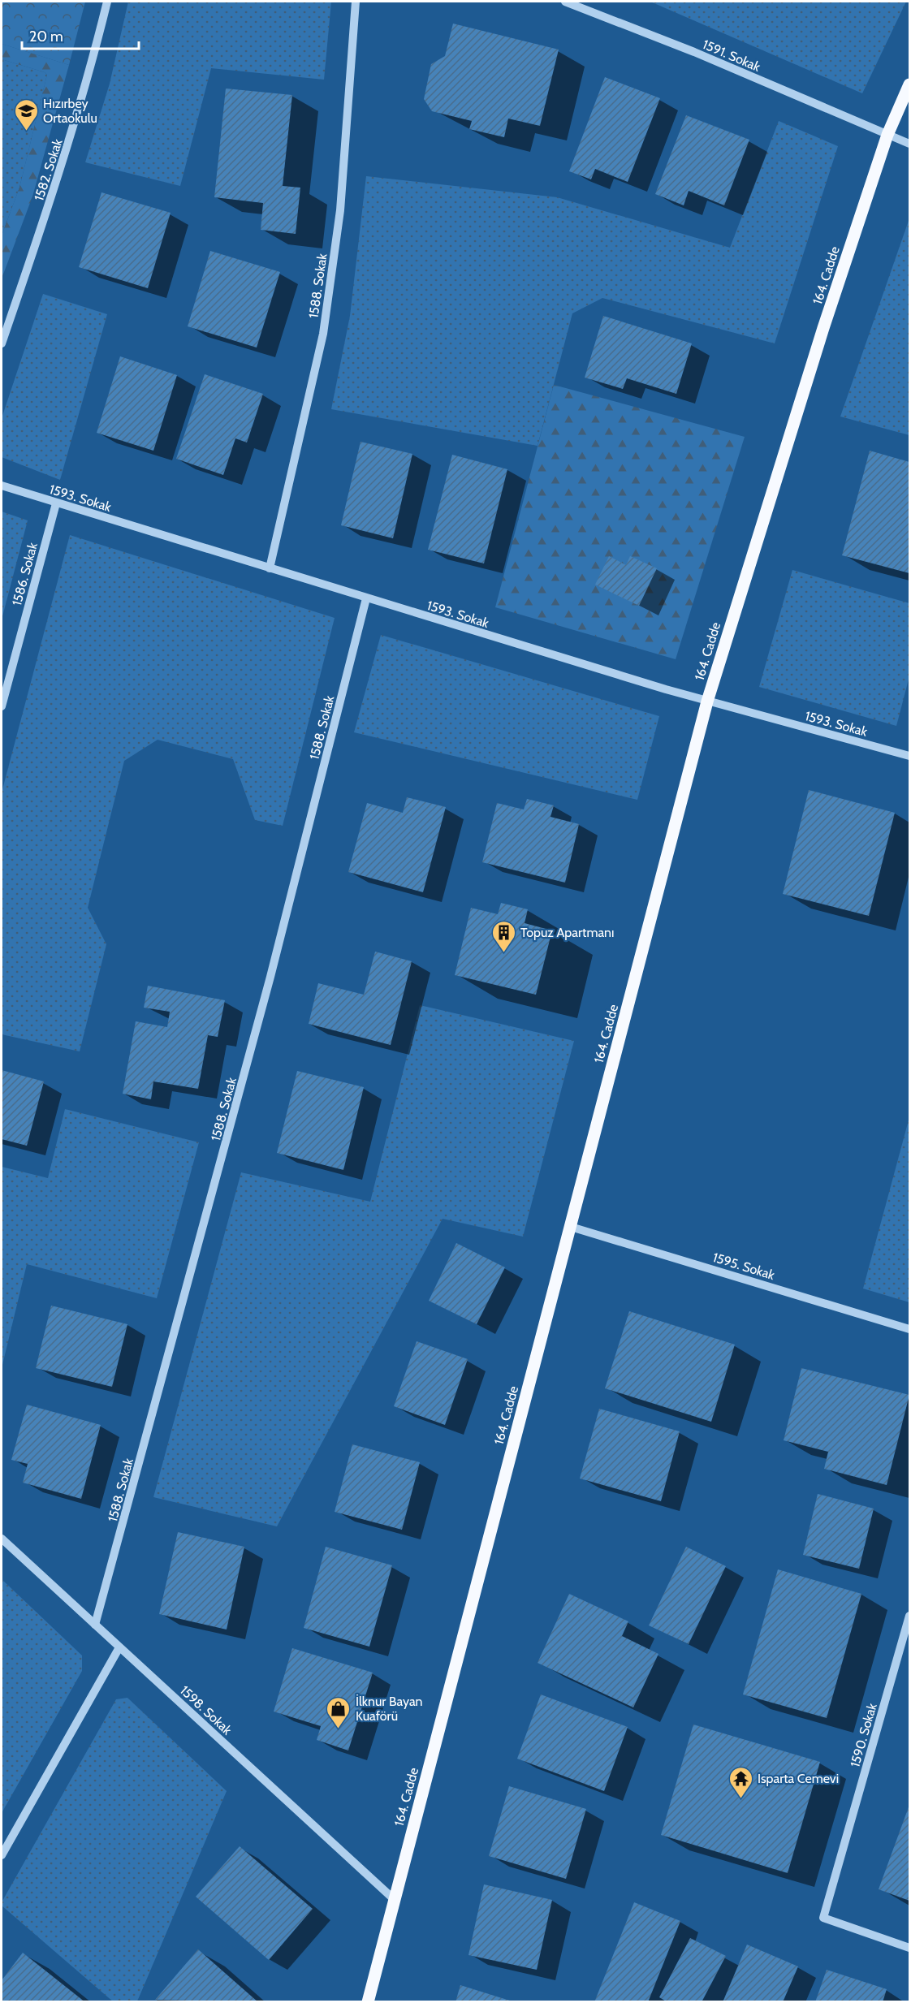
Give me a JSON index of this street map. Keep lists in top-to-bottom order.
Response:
{
  "streets": {
    "main road": ["164. Cadde"],
    "street": [
      "1591. Sokak",
      "1582. Sokak",
      "1588. Sokak",
      "1593. Sokak",
      "1586. Sokak",
      "1595. Sokak",
      "1598. Sokak",
      "1590. Sokak"
    ]
  },
  "crossings": [
    ["1591. Sokak", "164. Cadde"],
    ["164. Cadde", "1593. Sokak"],
    ["164. Cadde", "1595. Sokak"],
    ["164. Cadde", "1598. Sokak"],
    ["1588. Sokak", "1593. Sokak"],
    ["1588. Sokak", "1598. Sokak"],
    ["1593. Sokak", "1586. Sokak"]
  ],
  "places": {
    "school or university": ["Hızırbey Ortaokulu"],
    "building": ["Topuz Apartmanı"],
    "shop": ["İlknur Bayan Kuaförü"],
    "temple": ["Isparta Cemevi"]
  },
  "scale_bar": "20 m"
}
